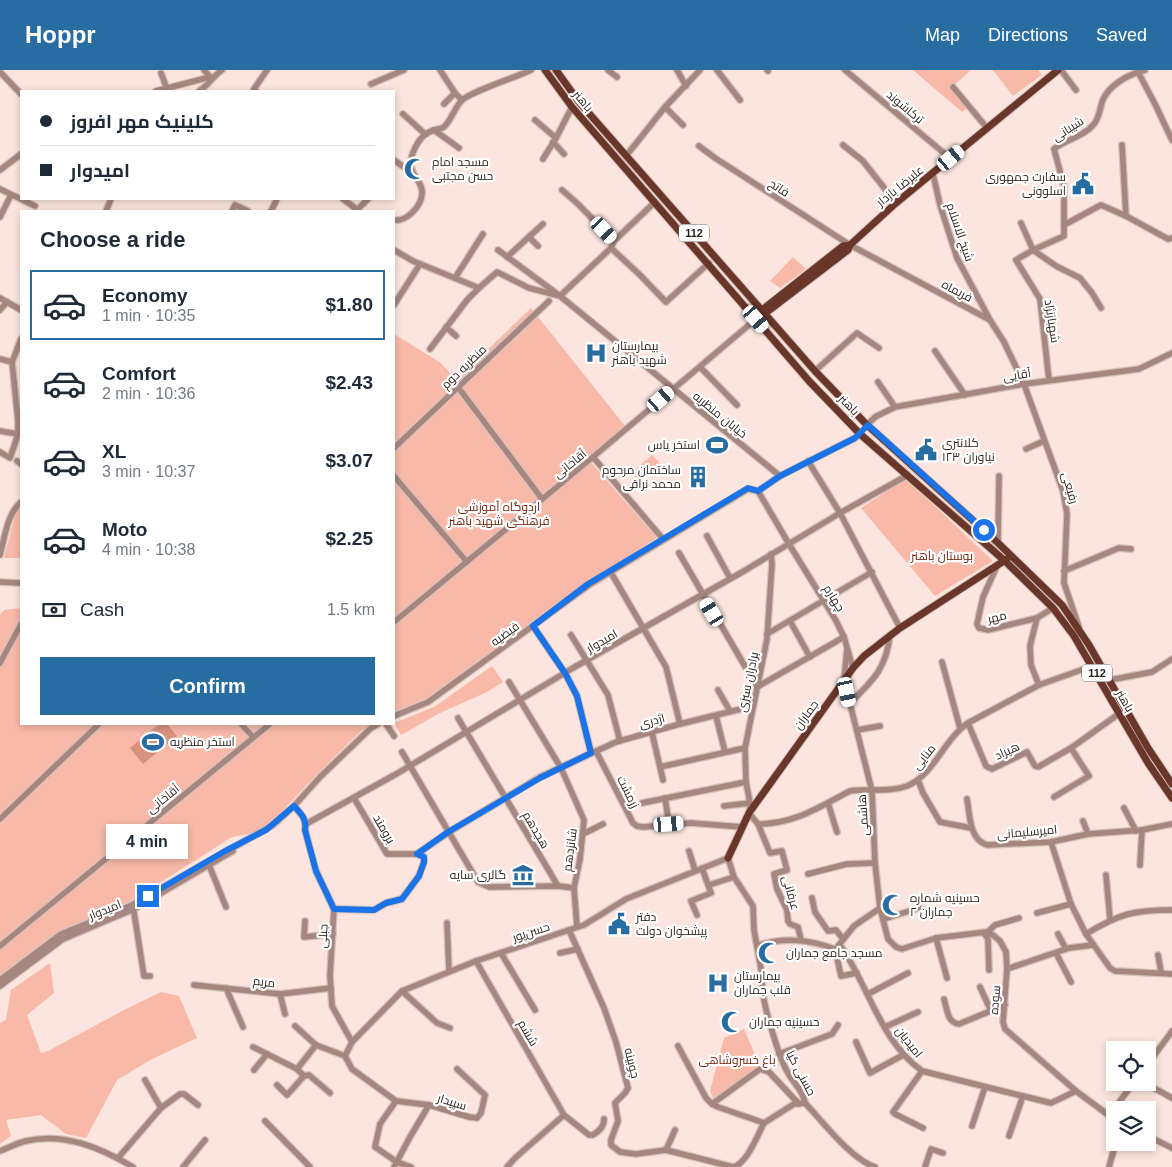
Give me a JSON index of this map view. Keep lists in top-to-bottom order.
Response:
{
  "streets": {
    "main road": [
      "باهنر",
      "علیرضا بازدار",
      "112",
      "جماران"
    ],
    "street": [
      "ترکاشوند",
      "شیبانی",
      "فاتح",
      "شیخ الاسلام",
      "فریماه",
      "شهبازنژاد",
      "منظریه دوم",
      "آقایی",
      "خیابان منظریه",
      "آقاخانی",
      "رفیعی",
      "چهارم",
      "مهر",
      "فیضیه",
      "امیدوار",
      "برادران سبزی",
      "اژدری",
      "هیراد",
      "منایی",
      "زرمشت",
      "هاشمی",
      "برومند",
      "هجدهم",
      "امیرسلیمانی",
      "شانزدهم",
      "عرفانی",
      "حسن‌پور",
      "جبلی",
      "مریم",
      "سوده",
      "ششم",
      "امیدیان",
      "چوبینه",
      "حسنی کیا",
      "سپیدار"
    ]
  },
  "crossings": [
    ["باهنر", "علیرضا بازدار"],
    ["باهنر", "آقایی"],
    ["باهنر", "آقاخانی"],
    ["باهنر", "رفیعی"],
    ["باهنر", "مهر"],
    ["باهنر", "فیضیه"],
    ["باهنر", "امیدوار"],
    ["باهنر", "جماران"],
    ["باهنر", "هیراد"],
    ["باهنر", "منایی"],
    ["ترکاشوند", "علیرضا بازدار"],
    ["علیرضا بازدار", "فاتح"],
    ["علیرضا بازدار", "شیخ الاسلام"],
    ["علیرضا بازدار", "فریماه"],
    ["علیرضا بازدار", "آقاخانی"],
    ["فاتح", "فریماه"],
    ["شیخ الاسلام", "فریماه"],
    ["فریماه", "آقایی"],
    ["فریماه", "رفیعی"],
    ["شهبازنژاد", "آقایی"],
    ["آقایی", "رفیعی"],
    ["خیابان منظریه", "آقاخانی"],
    ["خیابان منظریه", "فیضیه"],
    ["چهارم", "فیضیه"],
    ["چهارم", "امیدوار"],
    ["چهارم", "جماران"],
    ["چهارم", "هاشمی"],
    ["مهر", "جماران"],
    ["فیضیه", "زرمشت"],
    ["امیدوار", "برادران سبزی"],
    ["امیدوار", "زرمشت"],
    ["امیدوار", "برومند"],
    ["امیدوار", "هجدهم"],
    ["امیدوار", "شانزدهم"],
    ["امیدوار", "جبلی"],
    ["برادران سبزی", "جماران"],
    ["برادران سبزی", "اژدری"],
    ["برادران سبزی", "عرفانی"],
    ["جماران", "زرمشت"],
    ["جماران", "هاشمی"],
    ["جماران", "عرفانی"],
    ["جماران", "حسن‌پور"],
    ["جماران", "حسنی کیا"],
    ["اژدری", "زرمشت"],
    ["اژدری", "شانزدهم"],
    ["هیراد", "منایی"],
    ["منایی", "هاشمی"],
    ["منایی", "عرفانی"],
    ["شانزدهم", "حسن‌پور"],
    ["حسن‌پور", "جبلی"],
    ["حسن‌پور", "ششم"],
    ["حسن‌پور", "چوبینه"],
    ["حسن‌پور", "حسنی کیا"],
    ["جبلی", "مریم"],
    ["سوده", "امیدیان"],
    ["چوبینه", "حسنی کیا"]
  ],
  "parks": ["اردوگاه آموزشی فرهنگی شهید باهنر", "بوستان باهنر", "باغ خسروشاهی"],
  "places": {
    "mosque": [
      "مسجد امام حسن مجتبی",
      "حسینیه شماره ۲ جماران",
      "مسجد جامع جماران",
      "حسینیه جماران"
    ],
    "public building": ["سفارت جمهوری اسلوونی", "کلانتری ۱۲۳ نیاوران", "دفتر پیشخوان دولت"],
    "hospital": ["بیمارستان شهید باهنر", "بیمارستان قلب جماران"],
    "sports": ["استخر یاس", "استخر منظریه"],
    "building": ["ساختمان مرحوم محمد نراقی"],
    "museum": ["گالری سایه"]
  },
  "page": {
    "header": "Hoppr",
    "nav": ["Map", "Directions", "Saved"],
    "banner": ["کلینیک مهر افروز", "امیدوار"],
    "heading": "Choose a ride",
    "list": [
      {
        "name": "Economy",
        "note": "1 min · 10:35",
        "value": "$1.80"
      },
      {
        "name": "Comfort",
        "note": "2 min · 10:36",
        "value": "$2.43"
      },
      {
        "name": "XL",
        "note": "3 min · 10:37",
        "value": "$3.07"
      },
      {
        "name": "Moto",
        "note": "4 min · 10:38",
        "value": "$2.25"
      }
    ],
    "pay": ["Cash", "1.5 km"],
    "buttons": "Confirm",
    "bubble": "4 min"
  }
}
